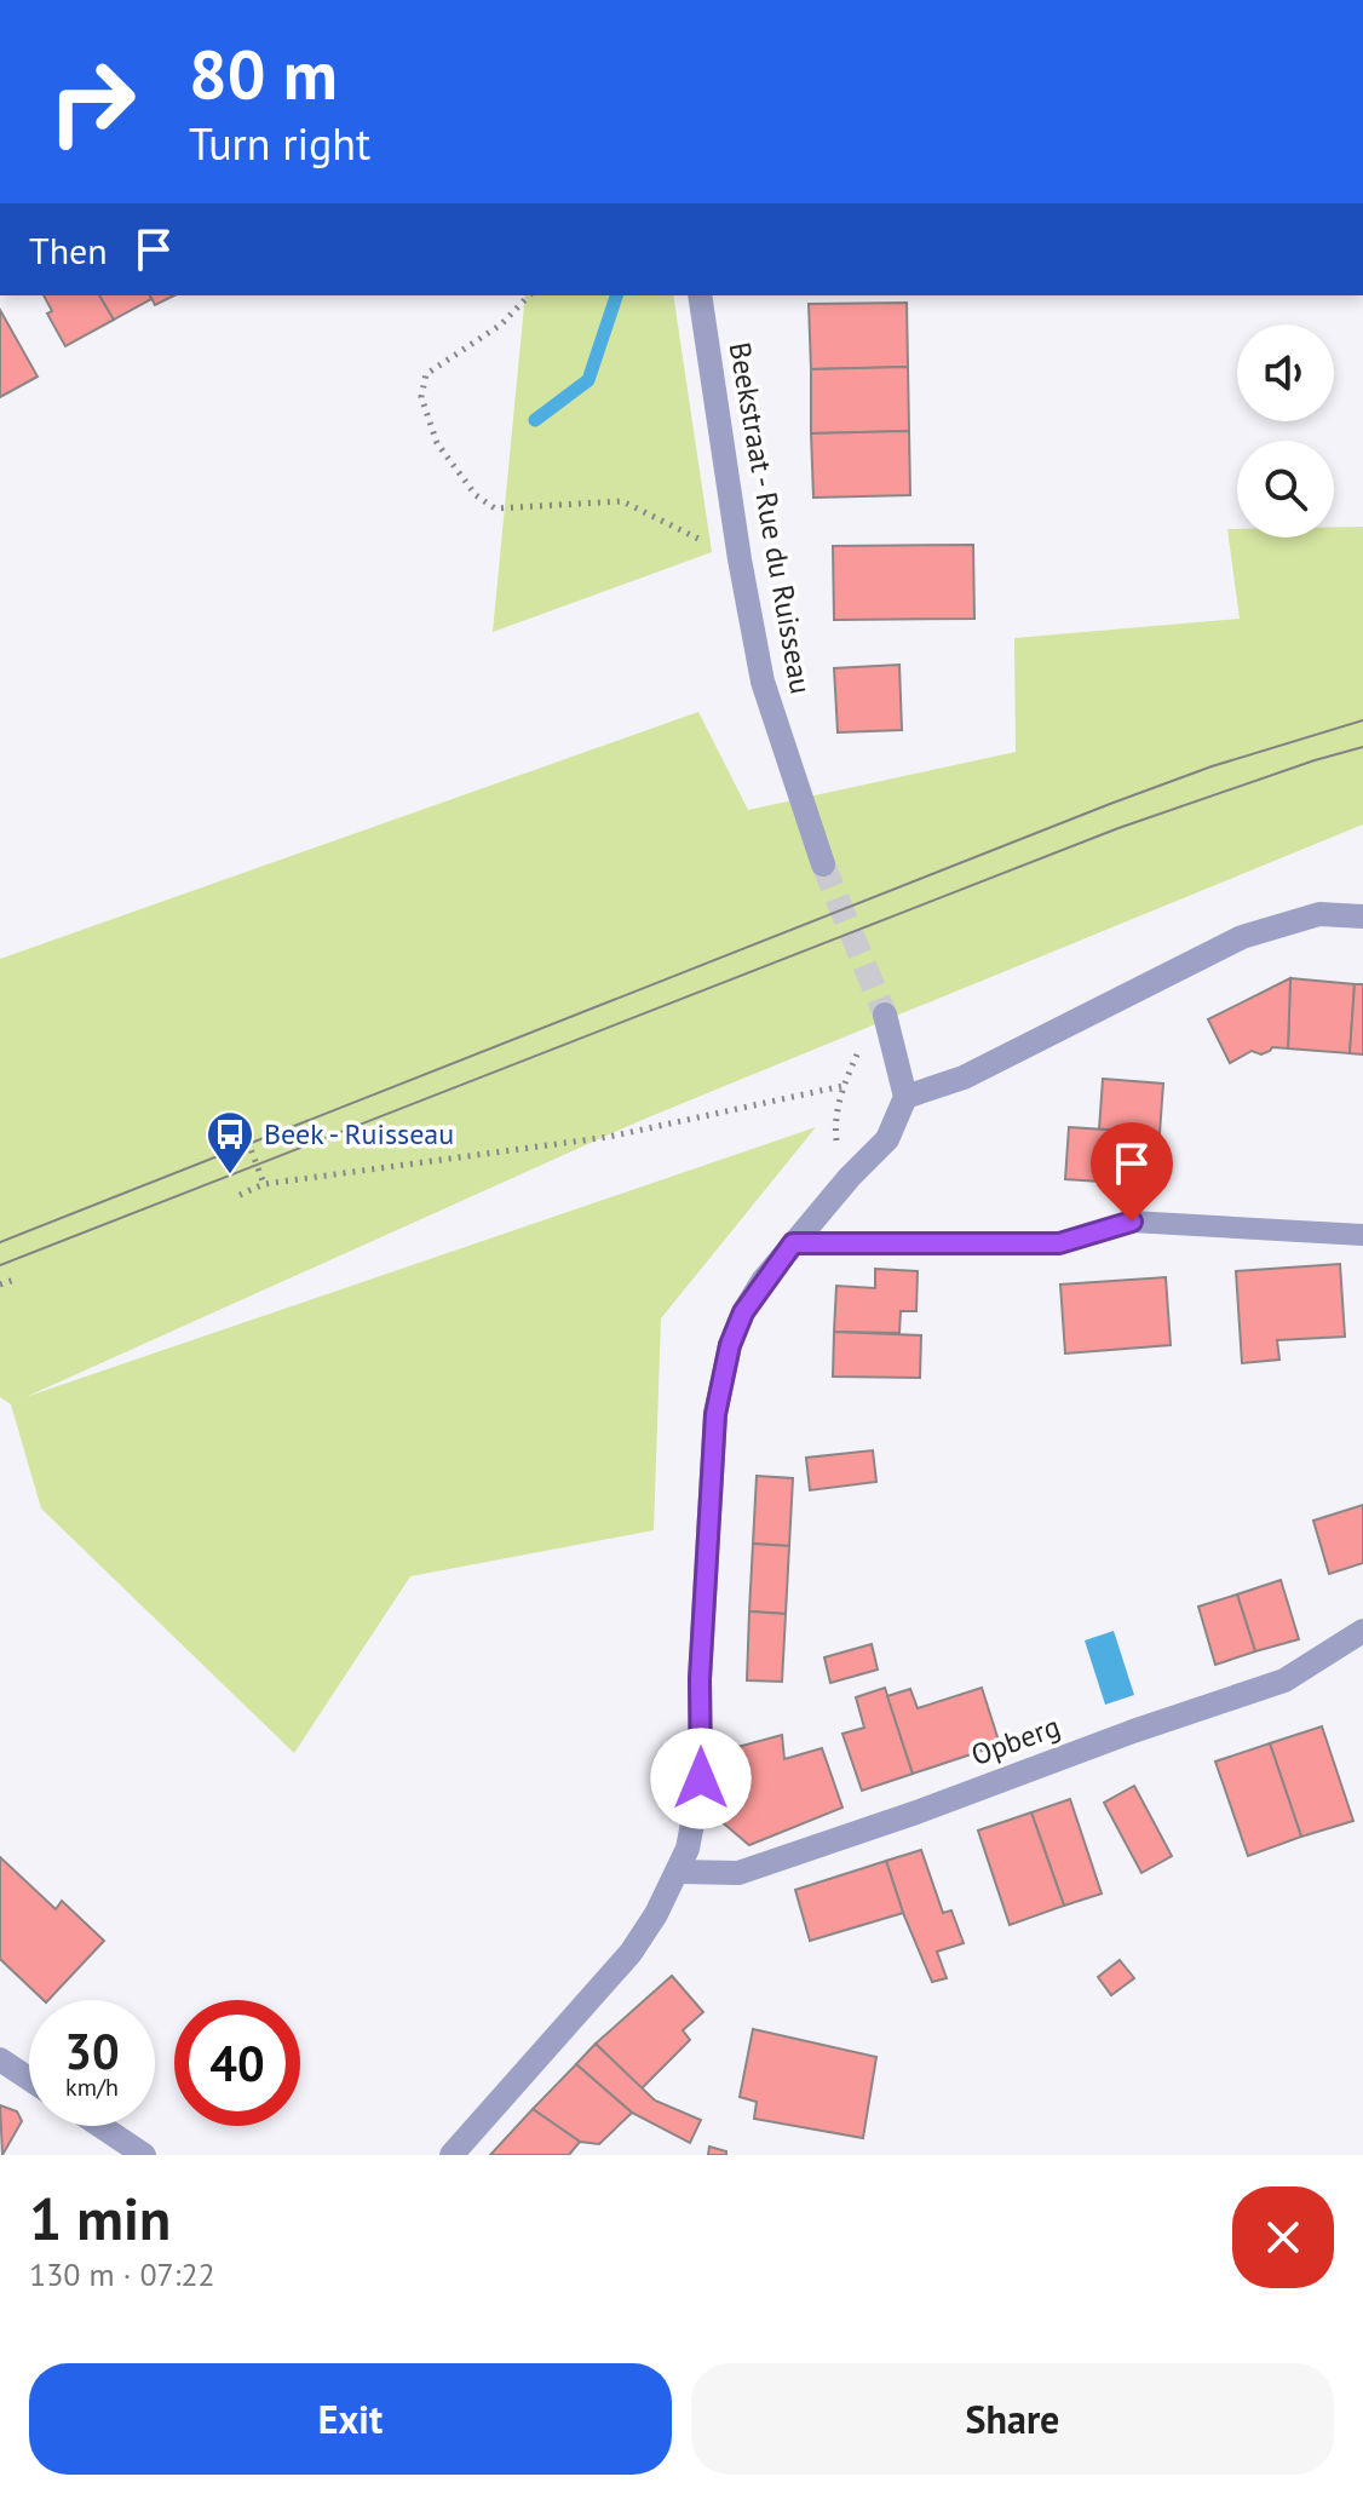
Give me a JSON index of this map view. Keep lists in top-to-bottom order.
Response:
{
  "streets": {
    "street": ["Beekstraat - Rue du Ruisseau", "Opberg"]
  },
  "places": {
    "bus stop": ["Beek - Ruisseau"]
  },
  "page": {
    "turn": ["80 m", "Turn right"],
    "then": "Then",
    "speed": "30 km/h",
    "limit": "40",
    "heading": ["1 min", "130 m · 07:22"],
    "buttons": ["Exit", "Share"]
  }
}
